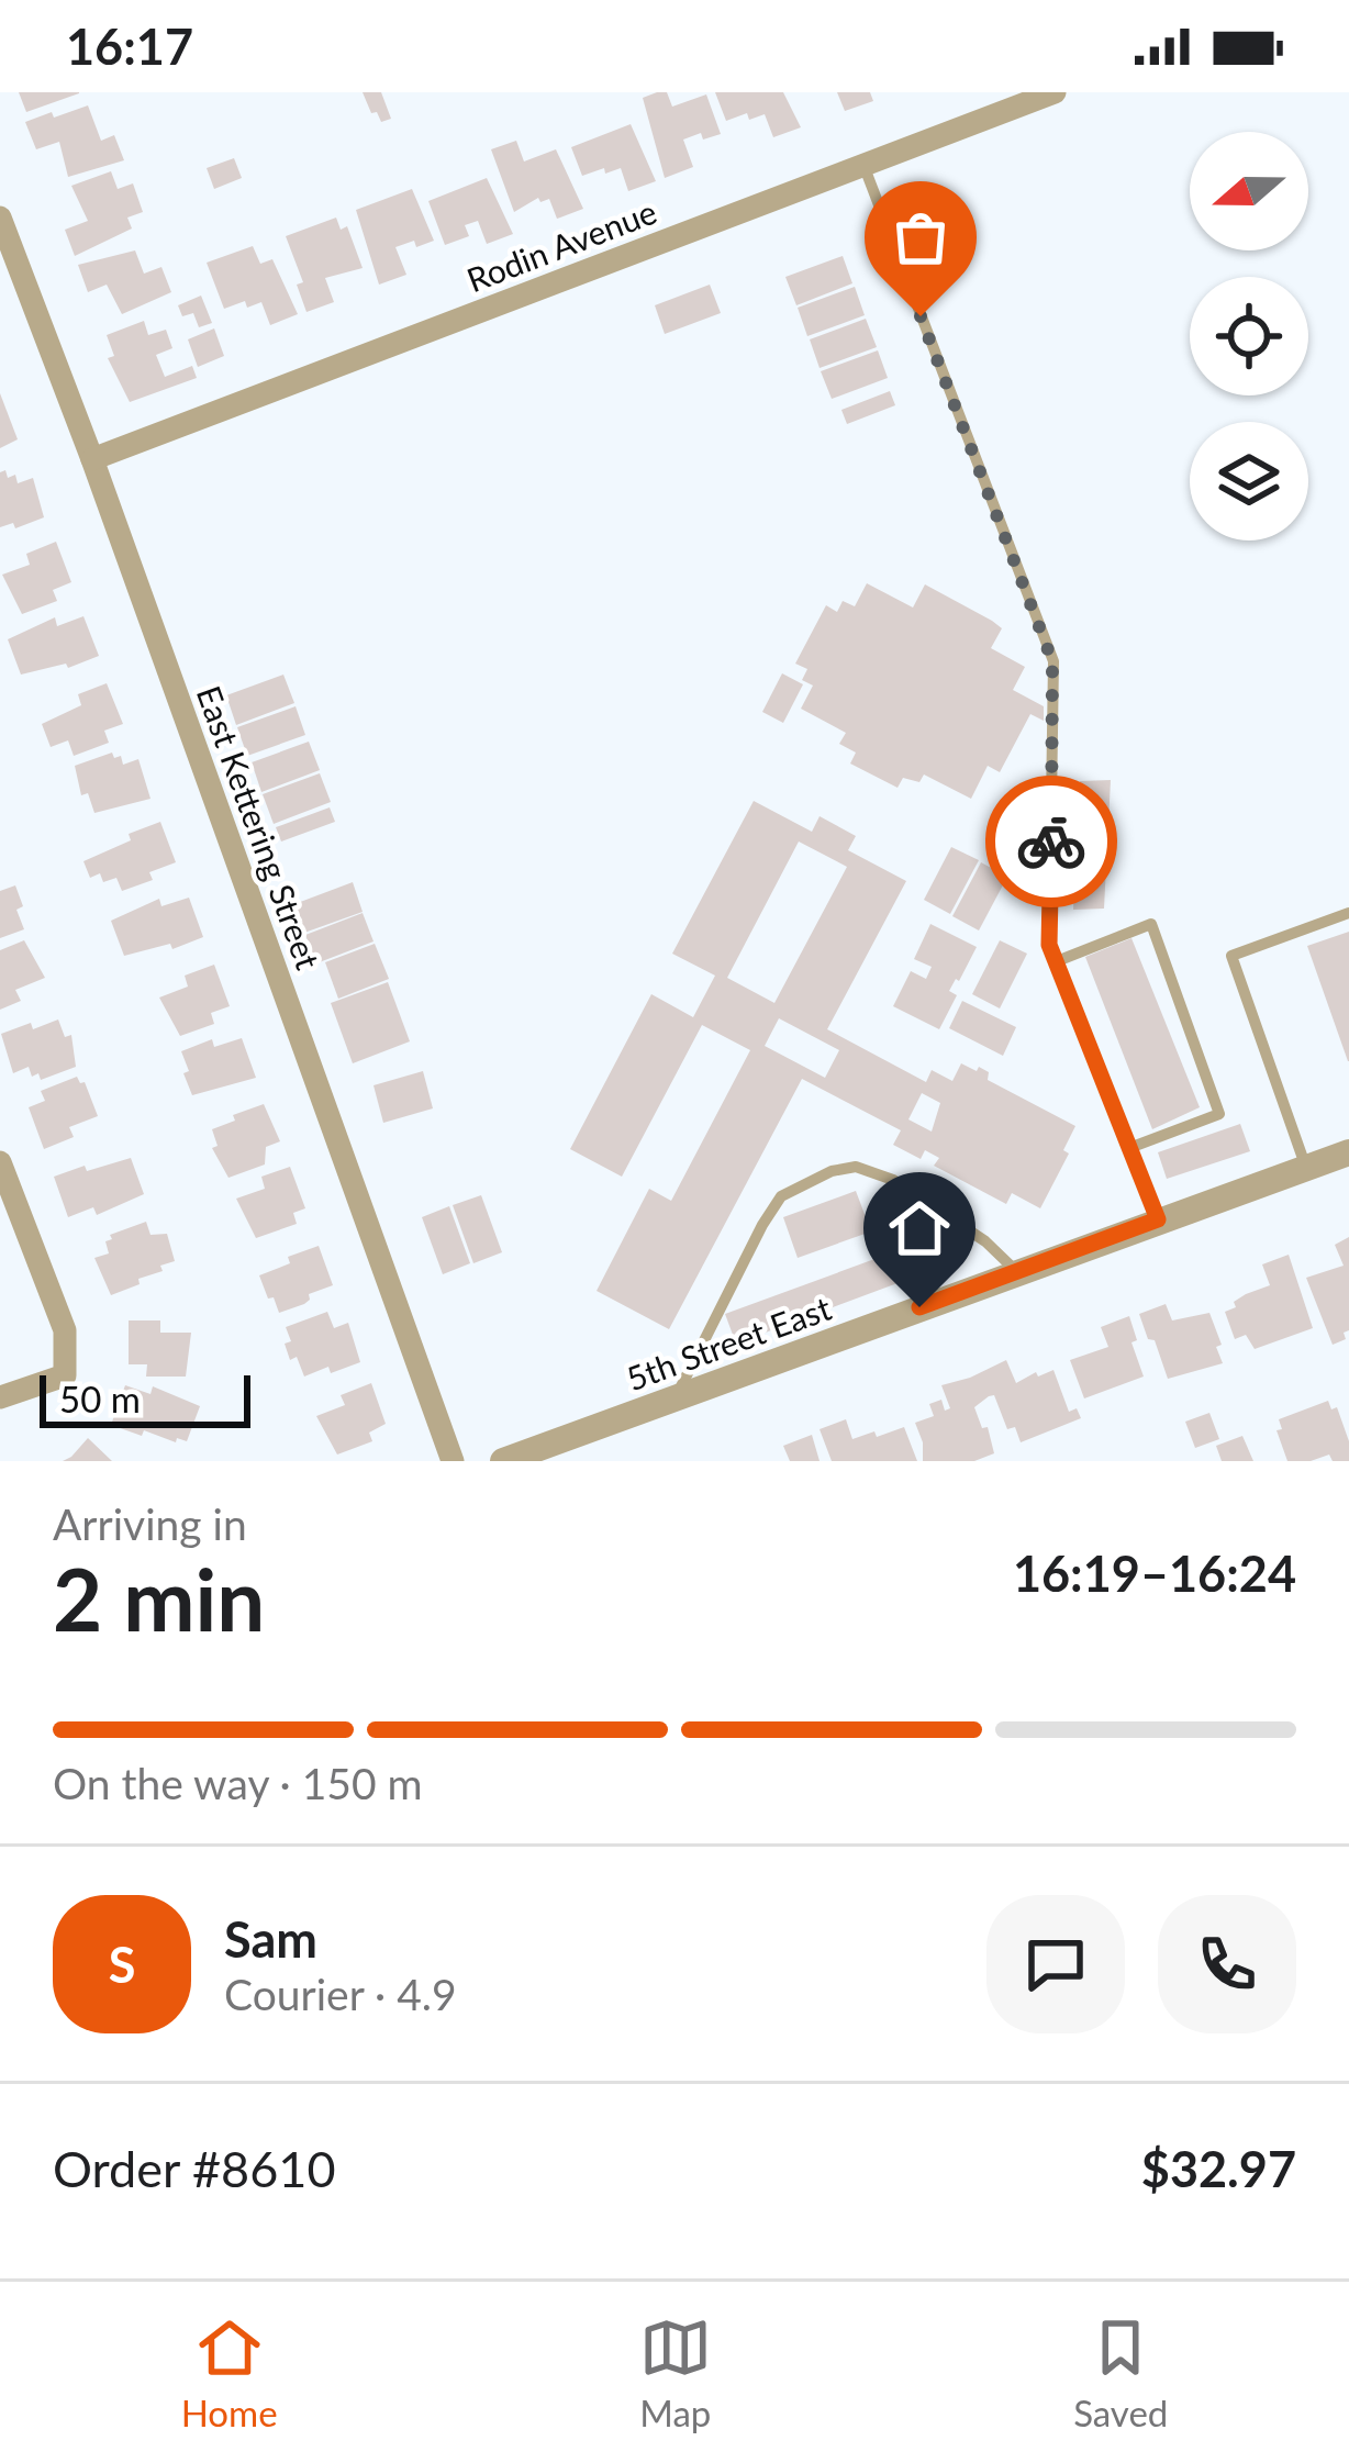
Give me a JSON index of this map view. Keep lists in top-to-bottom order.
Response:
{
  "streets": {
    "street": ["Rodin Avenue", "East Kettering Street", "5th Street East"]
  },
  "crossings": [
    ["Rodin Avenue", "East Kettering Street"]
  ],
  "scale_bar": "50 m",
  "north": "left",
  "page": {
    "status": "16:17",
    "scale": "50 m",
    "heading": ["2 min", "Arriving in", "16:19–16:24"],
    "panel": [
      "Sam",
      "Courier · 4.9",
      "Order #8610",
      "$32.97"
    ],
    "bar": "On the way · 150 m",
    "round": "S",
    "tabs": ["Home", "Map", "Saved"]
  }
}
